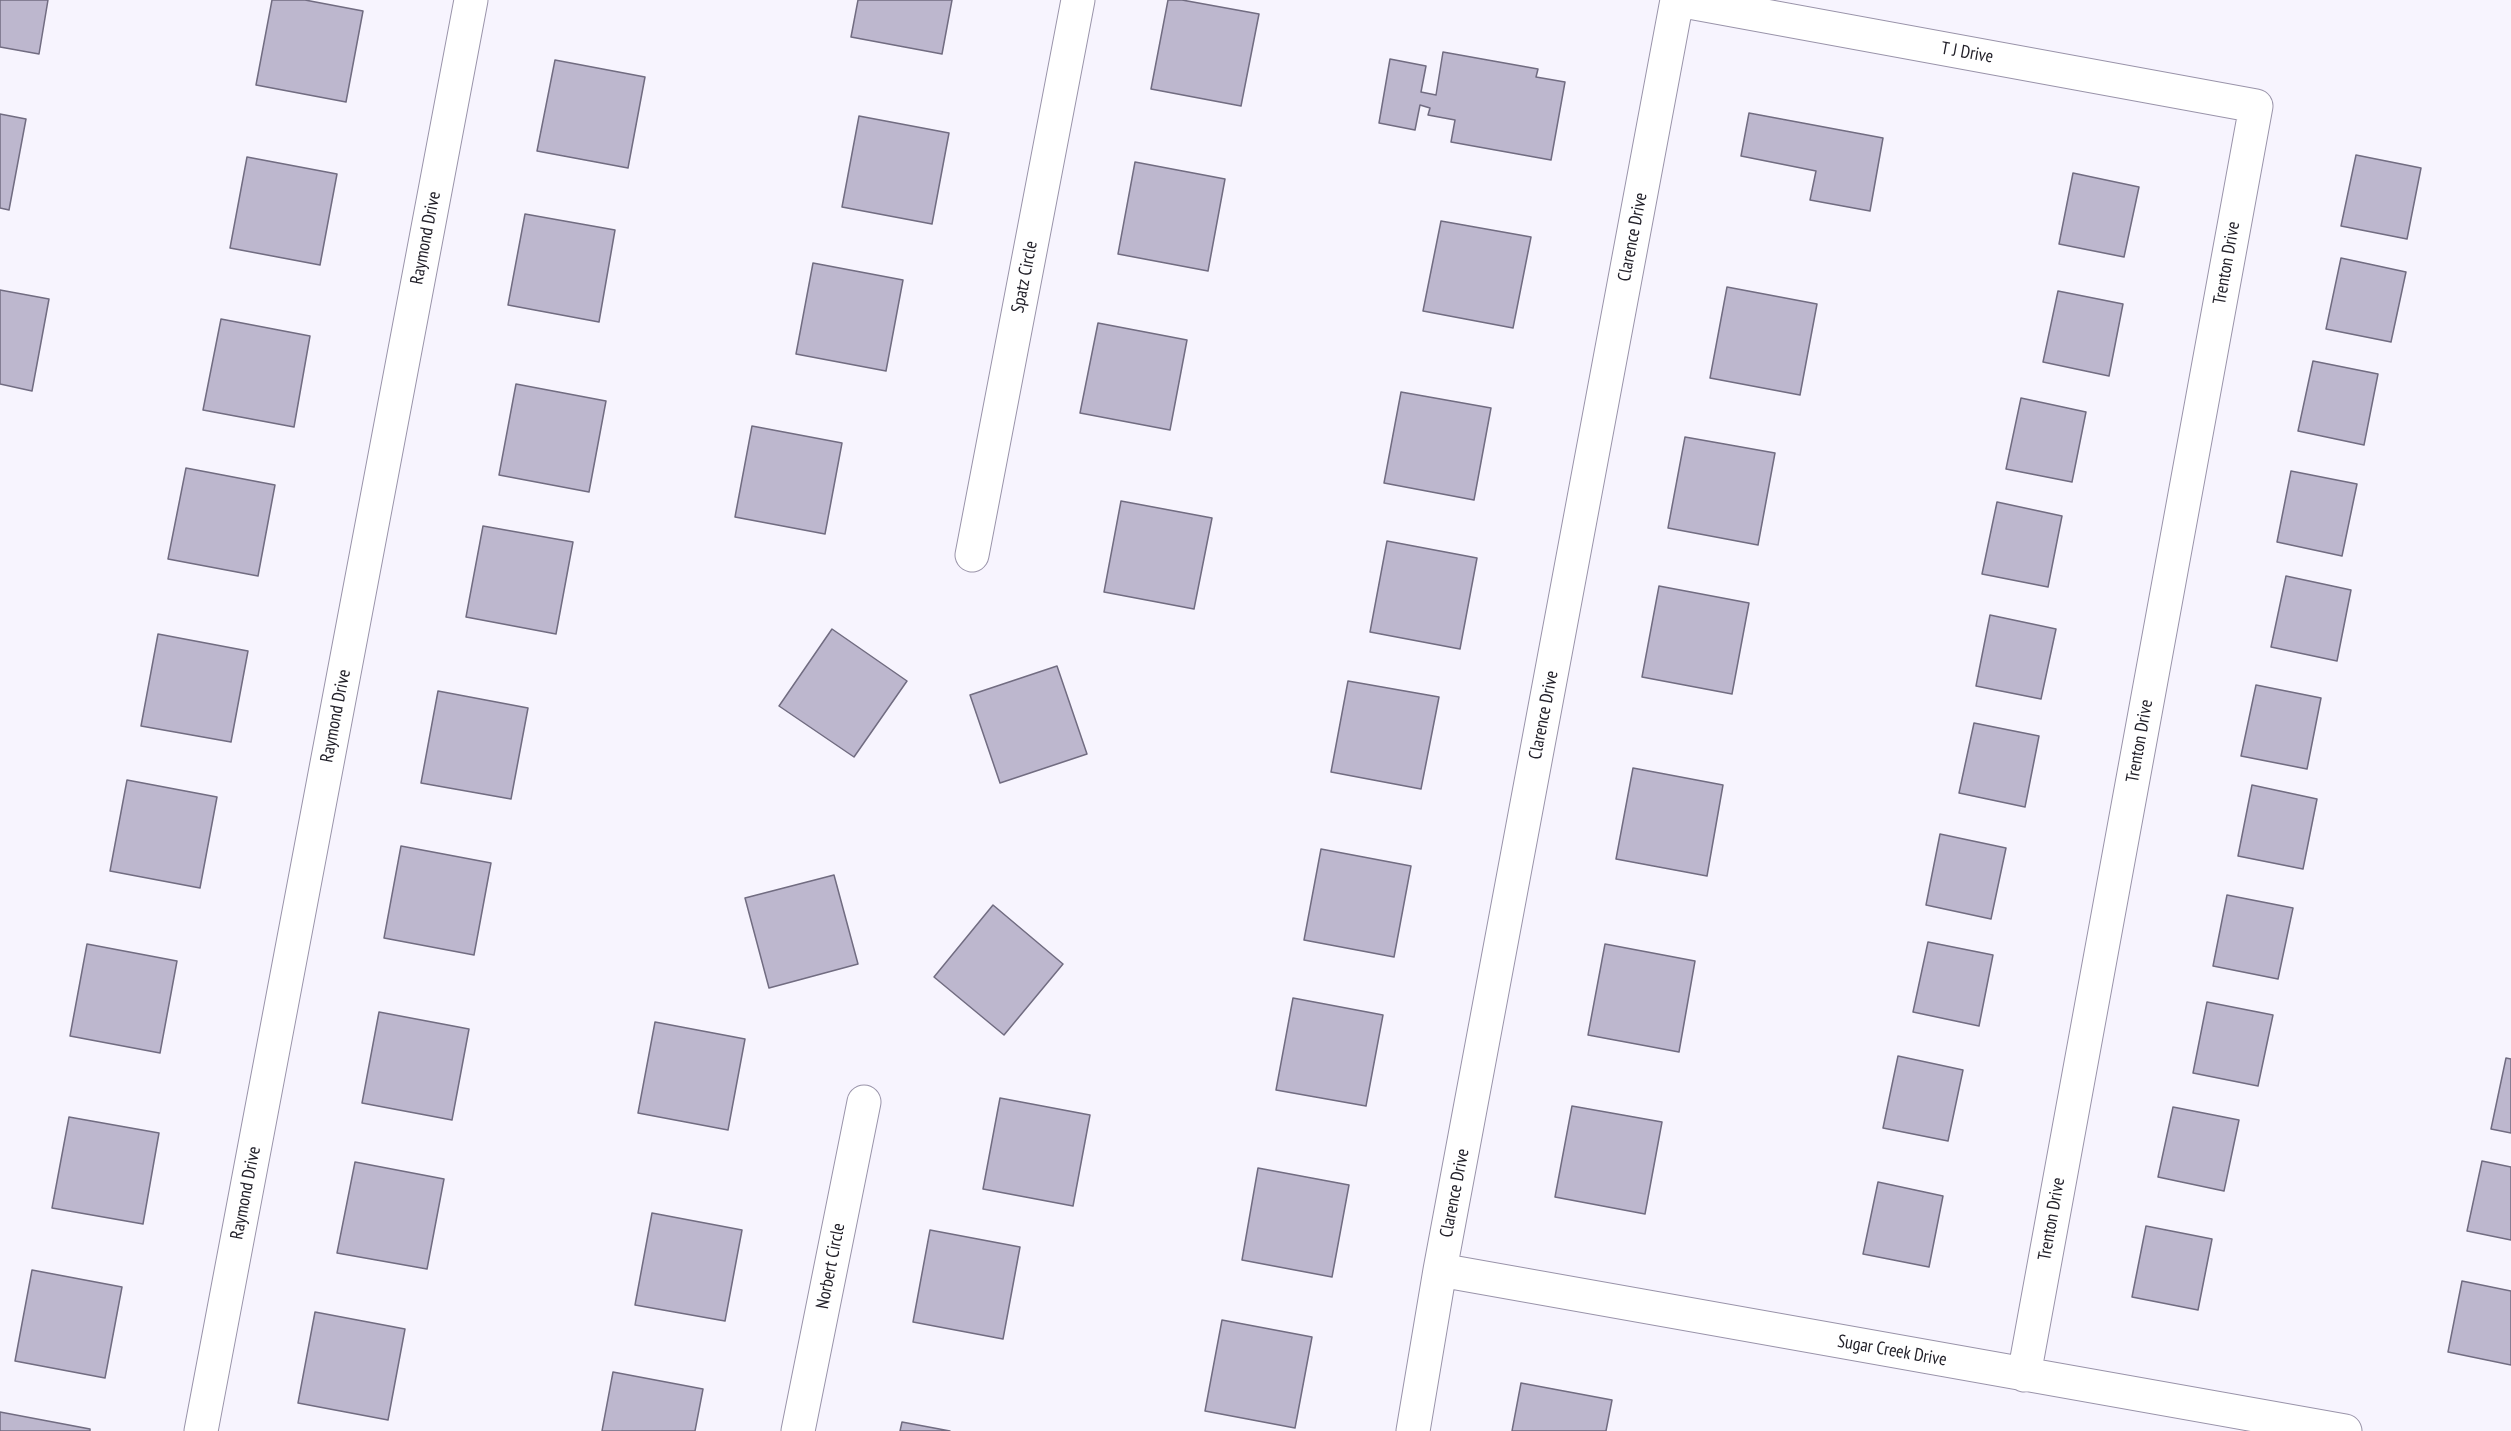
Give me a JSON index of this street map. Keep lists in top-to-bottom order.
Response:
{
  "streets": {
    "street": [
      "T J Drive",
      "Clarence Drive",
      "Raymond Drive",
      "Trenton Drive",
      "Spatz Circle",
      "Norbert Circle",
      "Sugar Creek Drive"
    ]
  },
  "crossings": [
    ["T J Drive", "Clarence Drive"],
    ["T J Drive", "Trenton Drive"],
    ["Clarence Drive", "Sugar Creek Drive"],
    ["Trenton Drive", "Sugar Creek Drive"]
  ]
}
